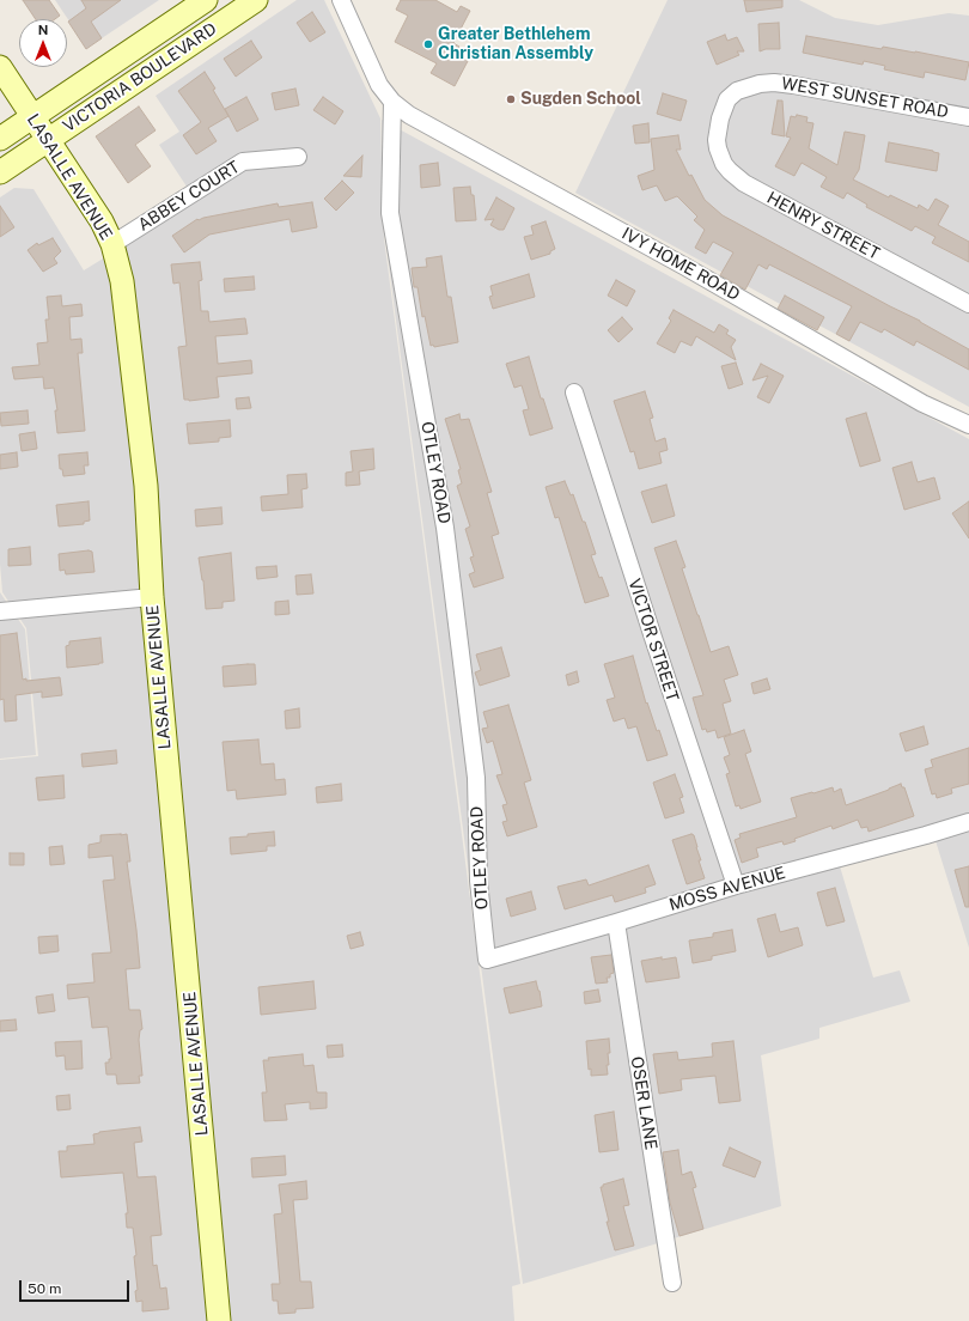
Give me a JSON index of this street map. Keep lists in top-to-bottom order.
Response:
{
  "streets": {
    "main road": ["VICTORIA BOULEVARD", "LASALLE AVENUE"],
    "street": [
      "WEST SUNSET ROAD",
      "ABBEY COURT",
      "HENRY STREET",
      "IVY HOME ROAD",
      "OTLEY ROAD",
      "VICTOR STREET",
      "MOSS AVENUE",
      "OSER LANE"
    ]
  },
  "crossings": [
    ["VICTORIA BOULEVARD", "LASALLE AVENUE"],
    ["WEST SUNSET ROAD", "HENRY STREET"],
    ["LASALLE AVENUE", "ABBEY COURT"],
    ["IVY HOME ROAD", "OTLEY ROAD"],
    ["OTLEY ROAD", "MOSS AVENUE"],
    ["VICTOR STREET", "MOSS AVENUE"],
    ["MOSS AVENUE", "OSER LANE"]
  ],
  "places": ["Greater Bethlehem Christian Assembly", "Sugden School"],
  "scale_bar": "50 m",
  "north": "top"
}
